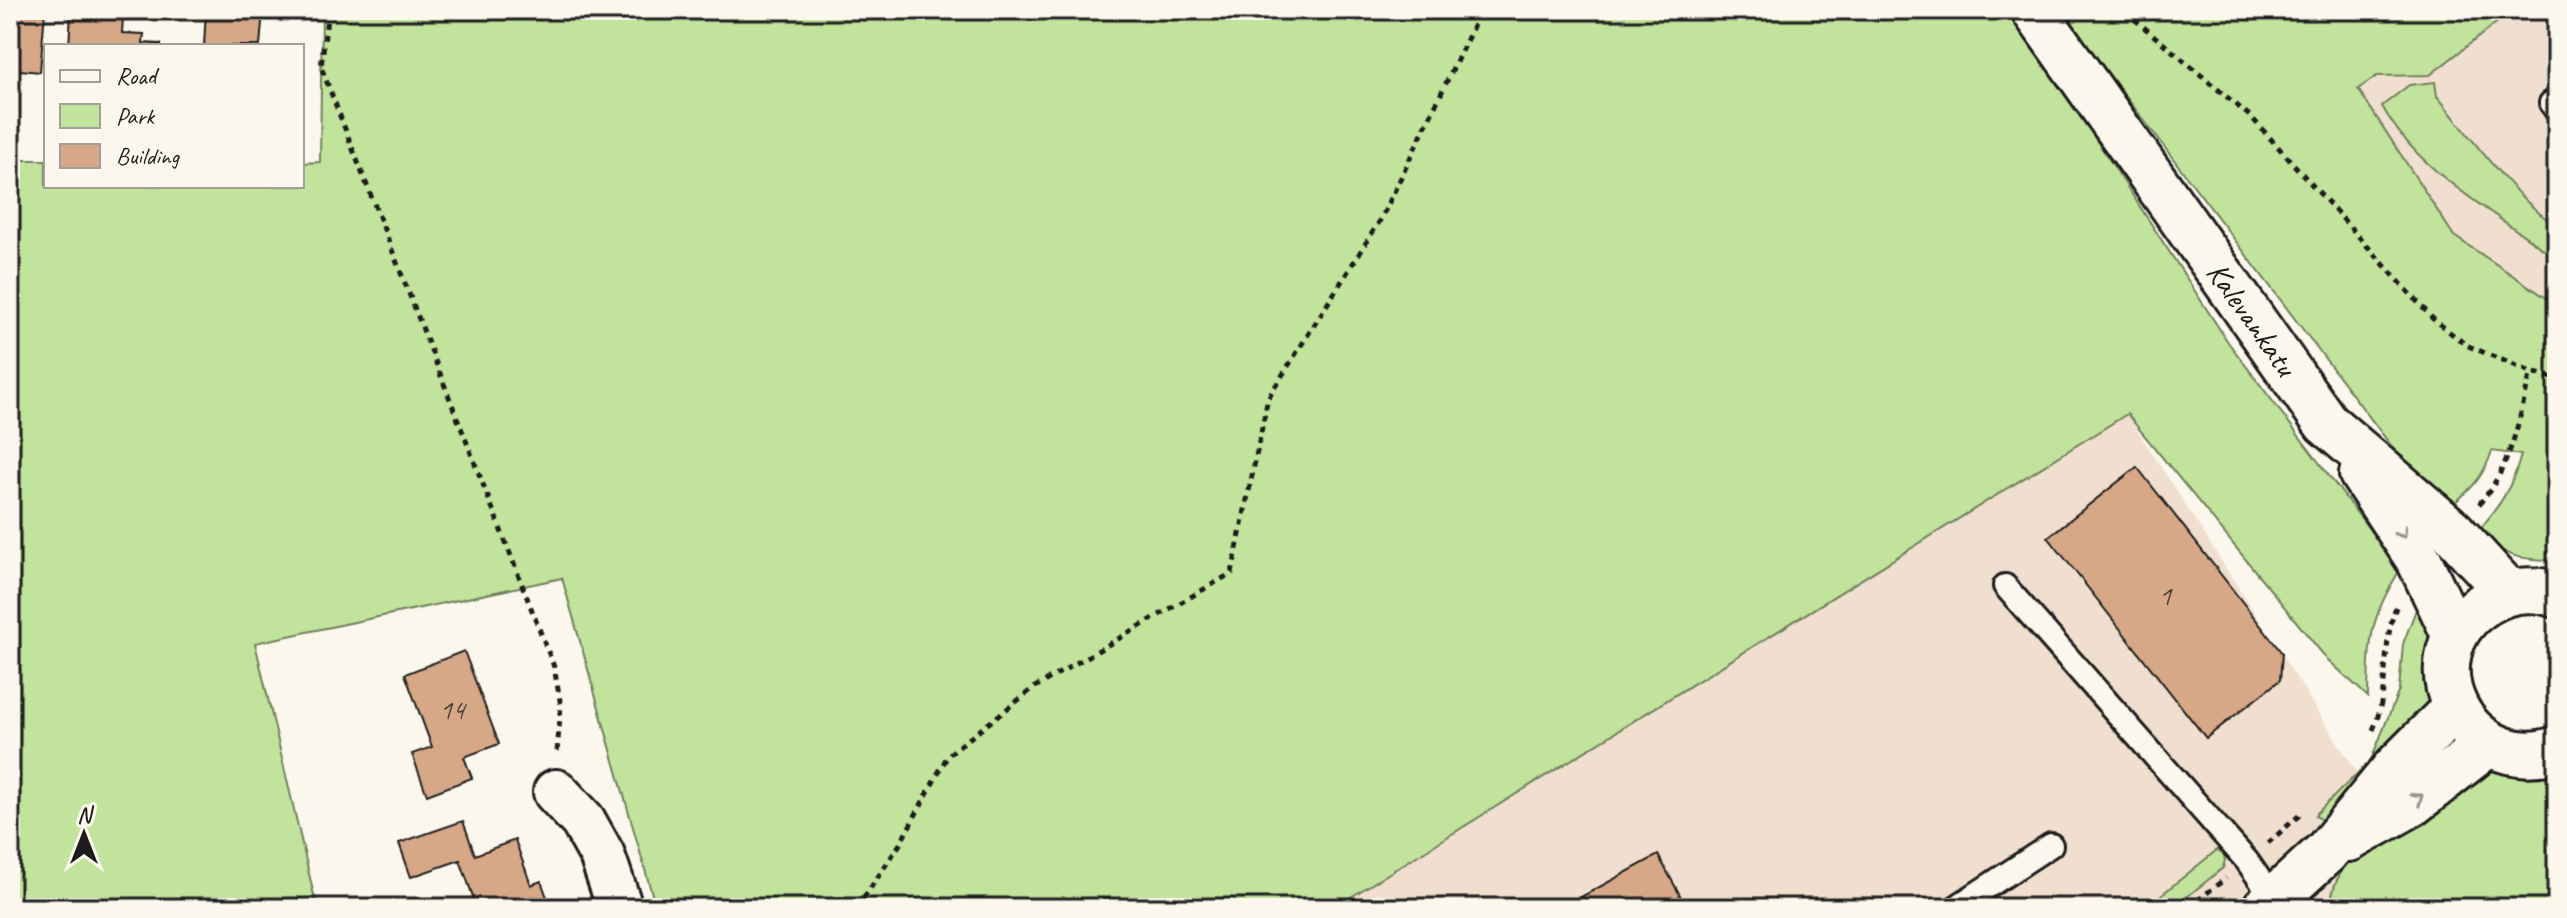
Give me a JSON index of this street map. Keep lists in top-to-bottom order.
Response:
{
  "streets": {
    "main road": ["Kalevankatu"]
  },
  "house_numbers": ["1", "14"],
  "legend": ["Road", "Park", "Building"],
  "north": "top"
}
